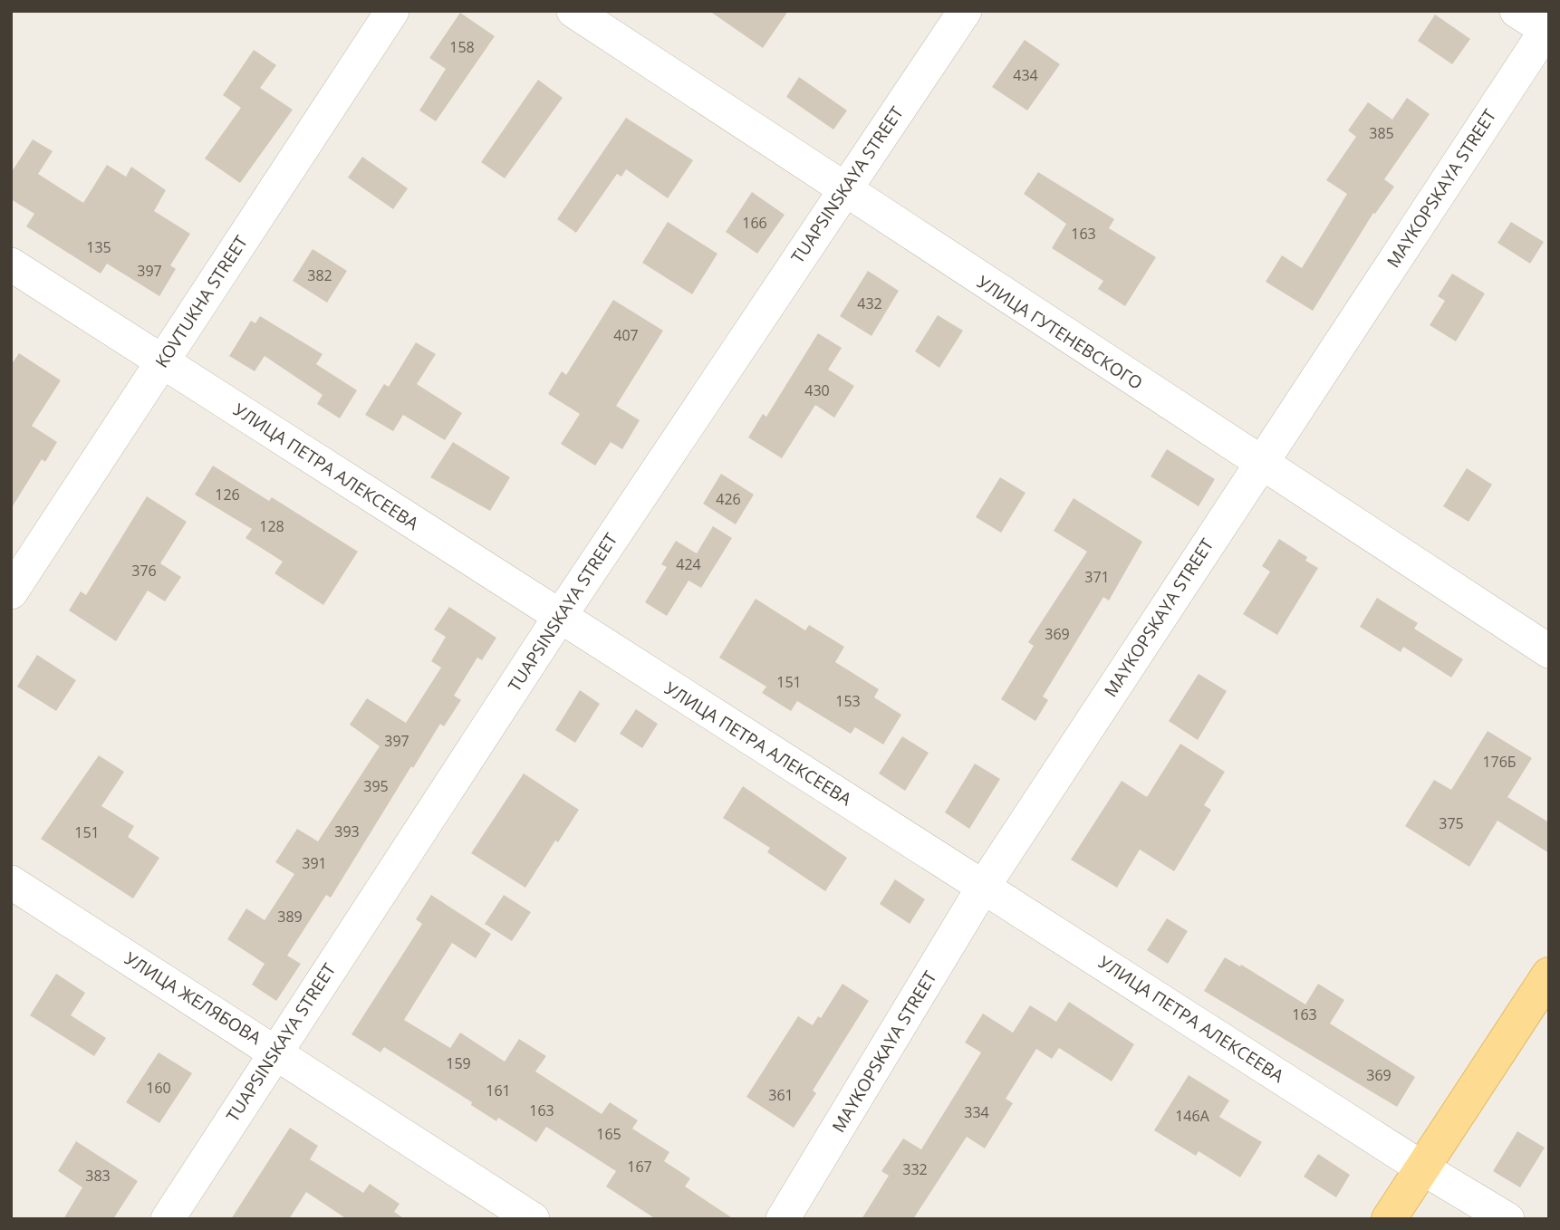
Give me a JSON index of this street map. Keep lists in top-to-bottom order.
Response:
{
  "streets": {
    "street": [
      "TUAPSINSKAYA STREET",
      "MAYKOPSKAYA STREET",
      "KOVTUKHA STREET",
      "УЛИЦА ГУТЕНЕВСКОГО",
      "УЛИЦА ПЕТРА АЛЕКСЕЕВА",
      "УЛИЦА ЖЕЛЯБОВА"
    ]
  },
  "crossings": [
    ["TUAPSINSKAYA STREET", "УЛИЦА ГУТЕНЕВСКОГО"],
    ["TUAPSINSKAYA STREET", "УЛИЦА ПЕТРА АЛЕКСЕЕВА"],
    ["TUAPSINSKAYA STREET", "УЛИЦА ЖЕЛЯБОВА"],
    ["MAYKOPSKAYA STREET", "УЛИЦА ГУТЕНЕВСКОГО"],
    ["MAYKOPSKAYA STREET", "УЛИЦА ПЕТРА АЛЕКСЕЕВА"],
    ["KOVTUKHA STREET", "УЛИЦА ПЕТРА АЛЕКСЕЕВА"]
  ],
  "house_numbers": [
    "158",
    "434",
    "385",
    "166",
    "163",
    "135",
    "397",
    "382",
    "432",
    "407",
    "430",
    "126",
    "426",
    "128",
    "424",
    "376",
    "371",
    "369",
    "151",
    "153",
    "397",
    "176Б",
    "395",
    "375",
    "393",
    "151",
    "391",
    "389",
    "163",
    "159",
    "369",
    "160",
    "161",
    "361",
    "163",
    "334",
    "146А",
    "165",
    "167",
    "332",
    "383"
  ]
}
